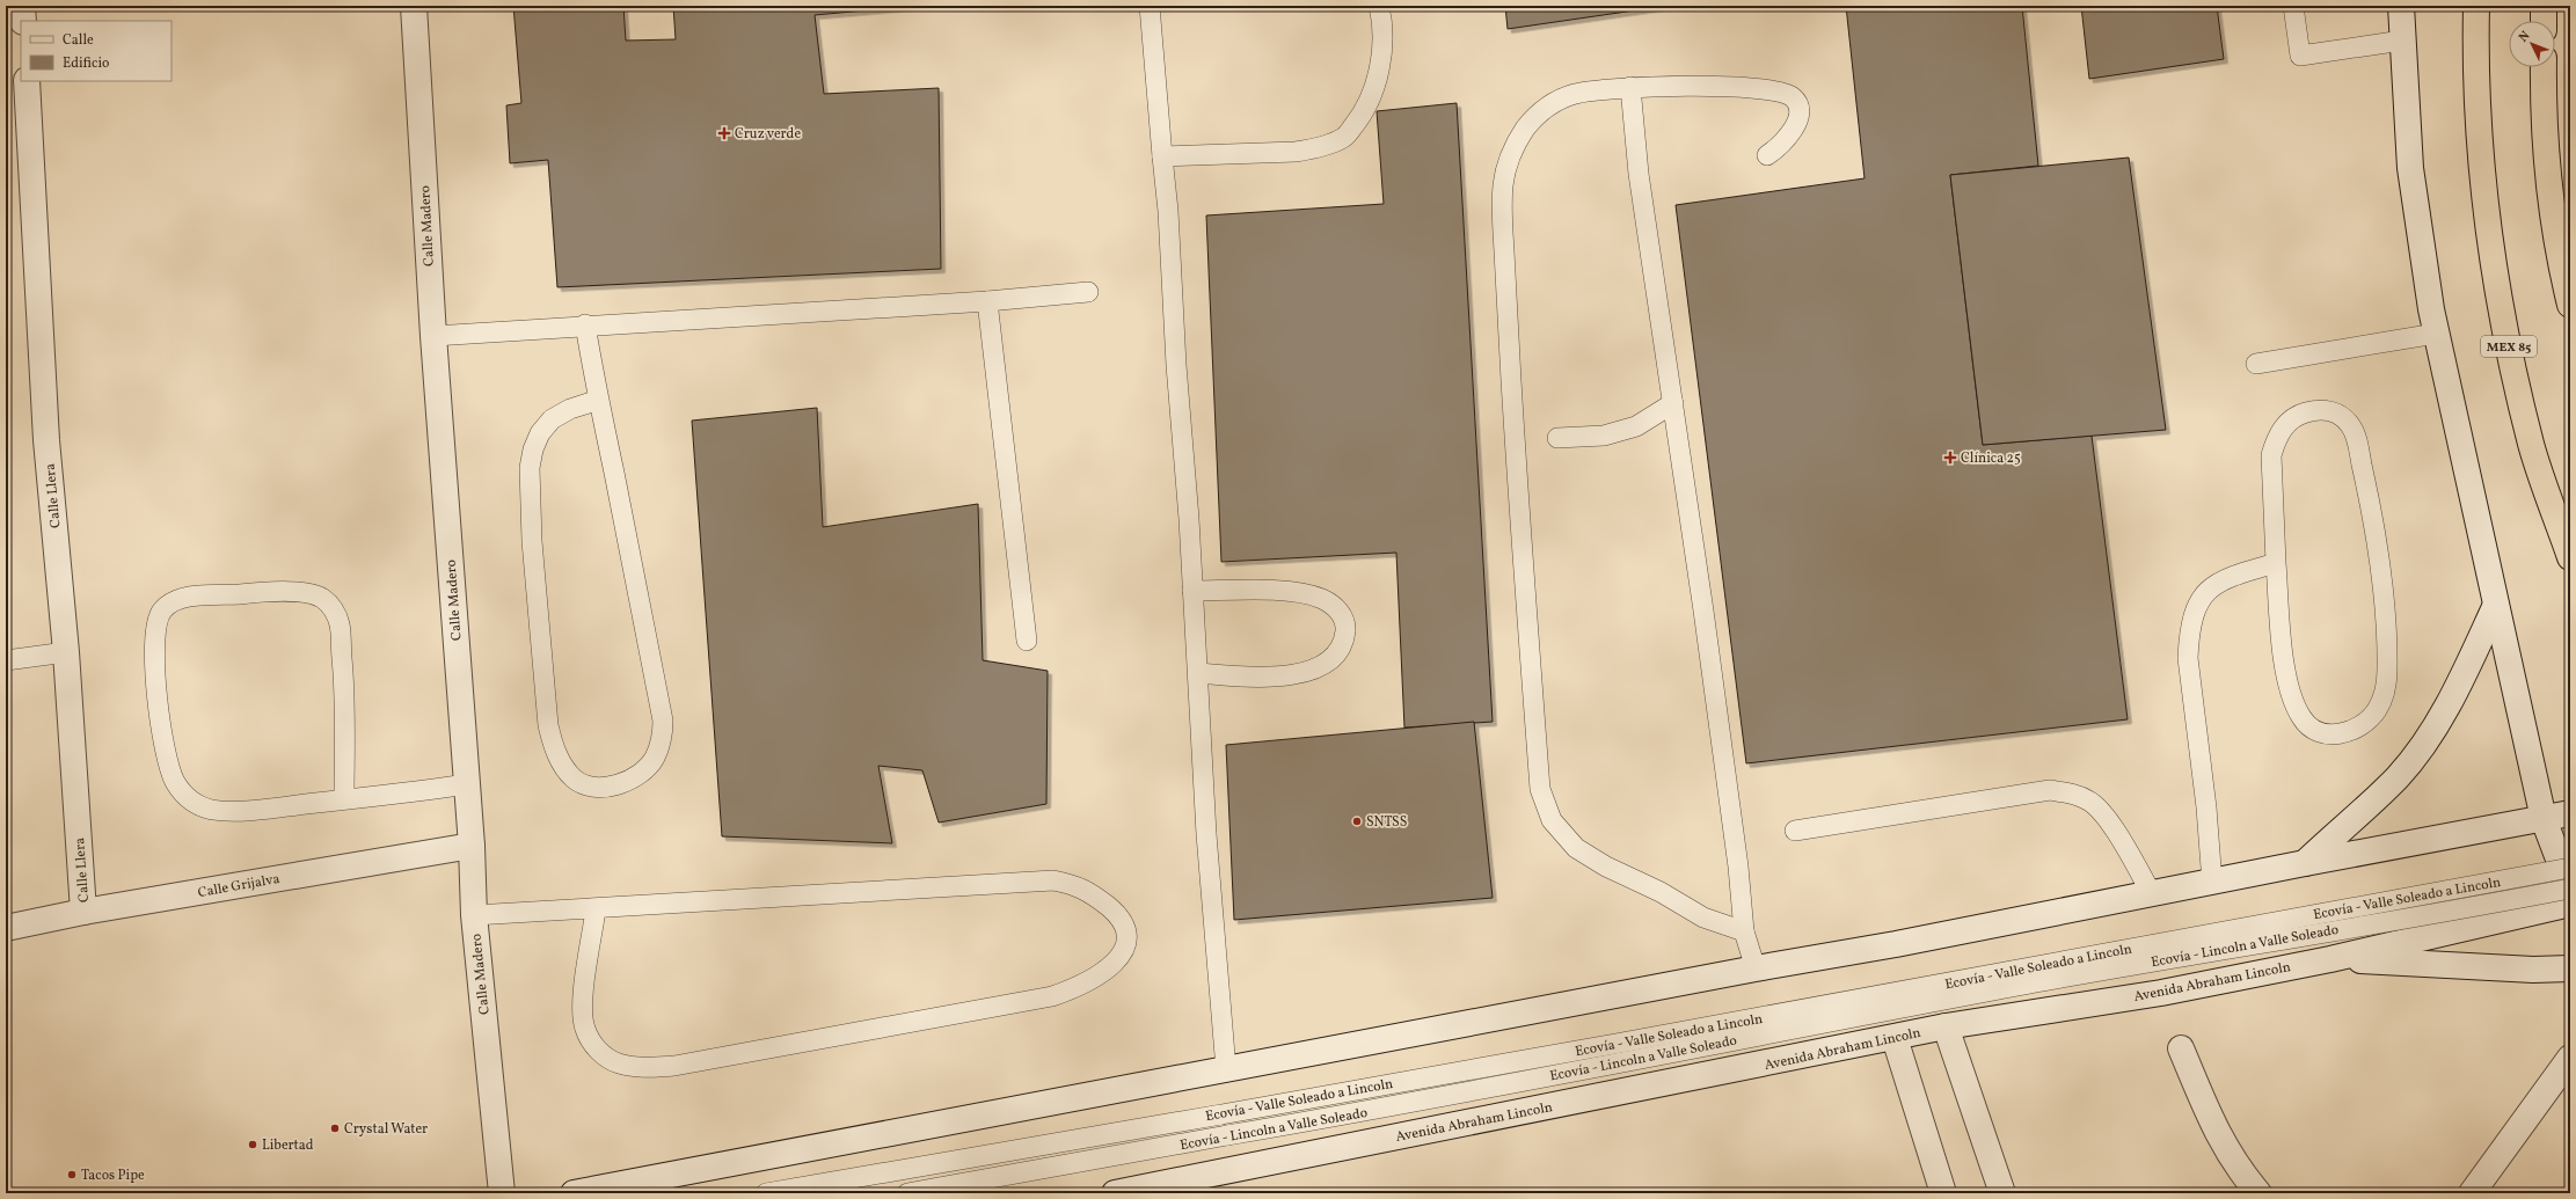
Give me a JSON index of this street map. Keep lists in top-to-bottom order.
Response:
{
  "streets": {
    "highway": ["MEX 85"],
    "street": [
      "Calle Madero",
      "Calle Llera",
      "Calle Grijalva",
      "Avenida Abraham Lincoln"
    ],
    "lane": ["Ecovía - Valle Soleado a Lincoln", "Ecovía - Lincoln a Valle Soleado"]
  },
  "crossings": [
    ["Calle Madero", "Calle Grijalva"],
    ["Calle Llera", "Calle Grijalva"]
  ],
  "places": {
    "health": ["Cruz verde", "Clínica 25"],
    "other": [
      "SNTSS",
      "Crystal Water",
      "Libertad",
      "Tacos Pipe"
    ]
  },
  "legend": ["Calle", "Edificio"],
  "north": "top left"
}
